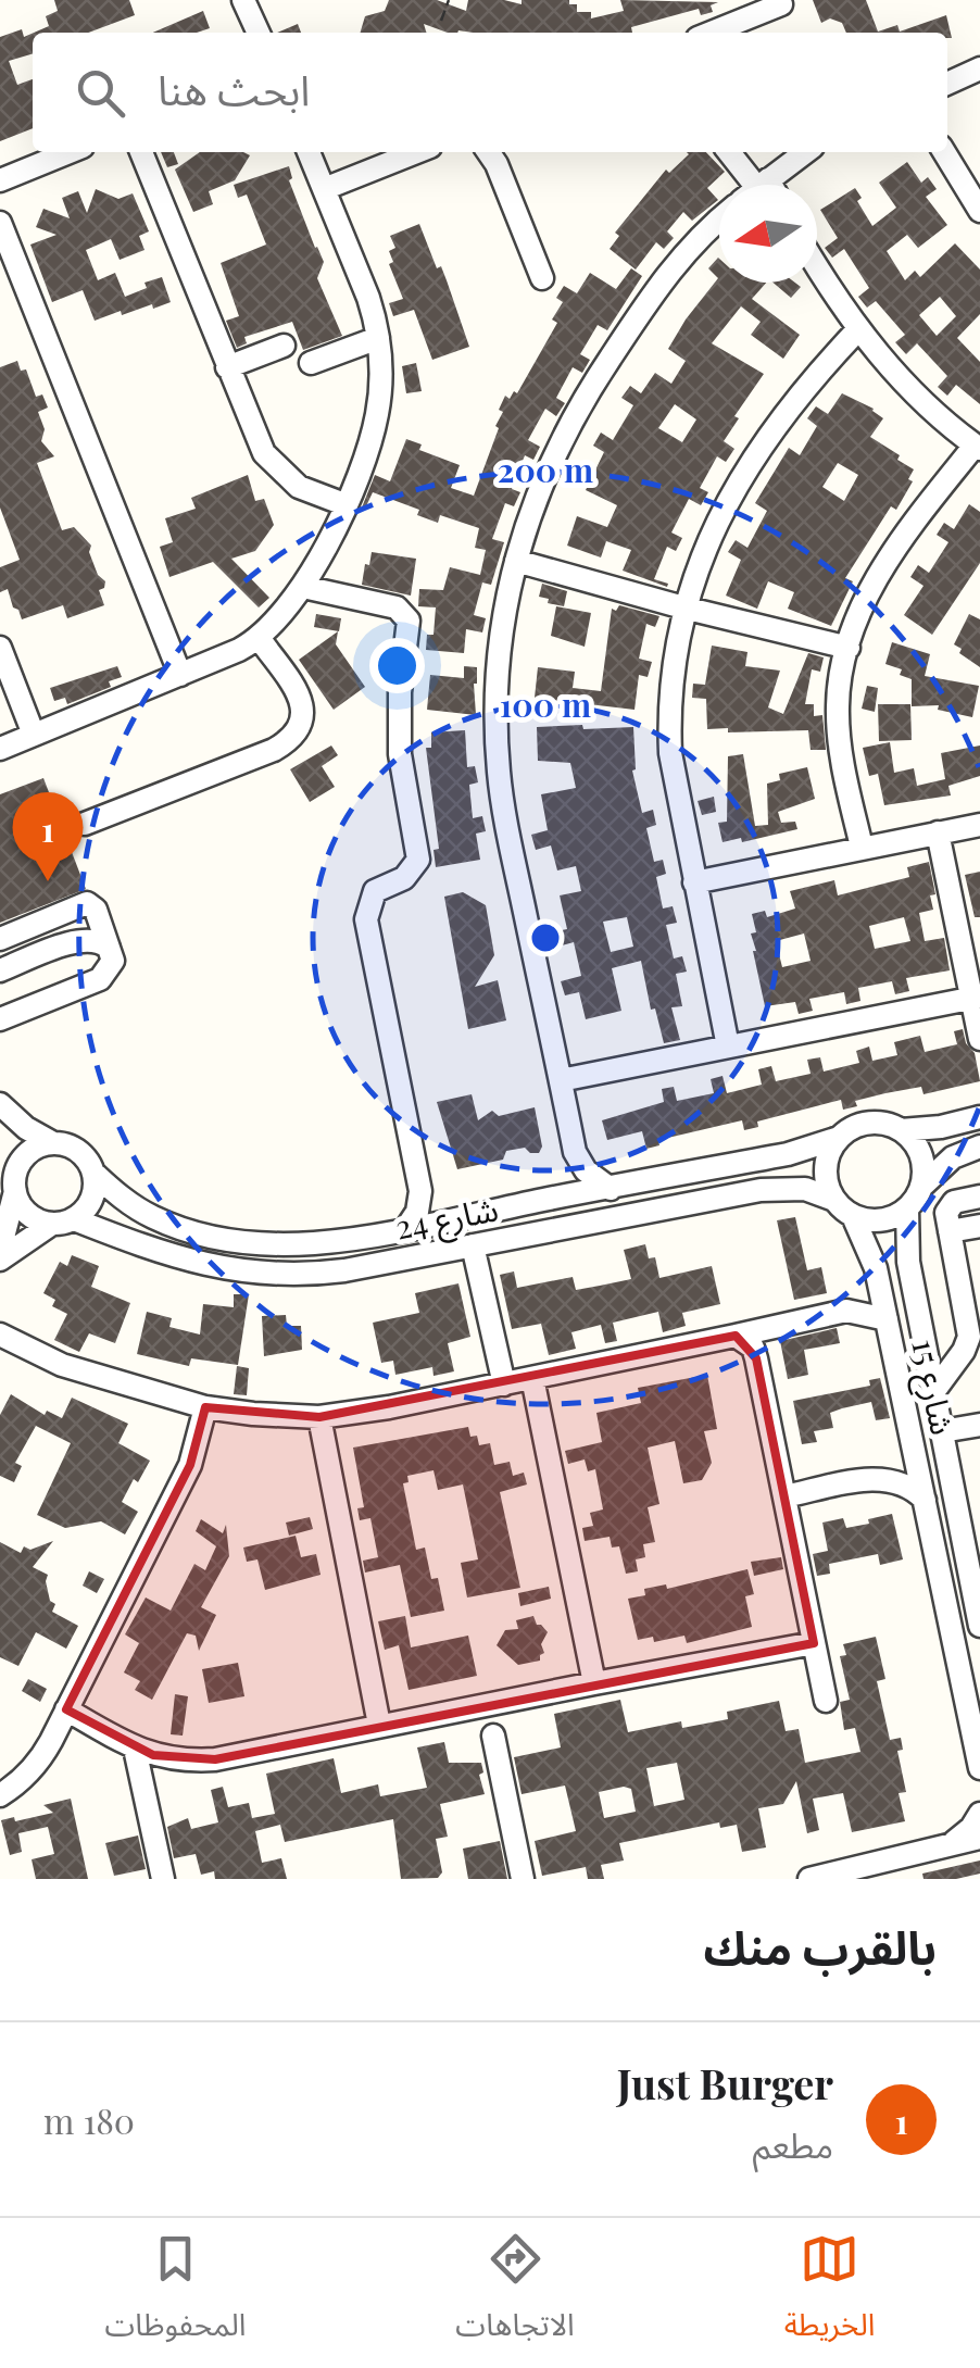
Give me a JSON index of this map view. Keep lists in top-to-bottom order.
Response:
{
  "streets": {
    "street": ["شارع 24", "شارع 15"]
  },
  "crossings": [
    ["شارع 24", "شارع 15"]
  ],
  "north": "left",
  "page": {
    "search": "ابحث هنا",
    "pins": "1",
    "heading": "بالقرب منك",
    "list": [
      {
        "mark": "1",
        "name": "Just Burger",
        "note": "مطعم",
        "value": "180 m"
      }
    ],
    "nav": ["الخريطة", "الاتجاهات", "المحفوظات"]
  },
  "rings": ["200 m", "100 m"]
}
